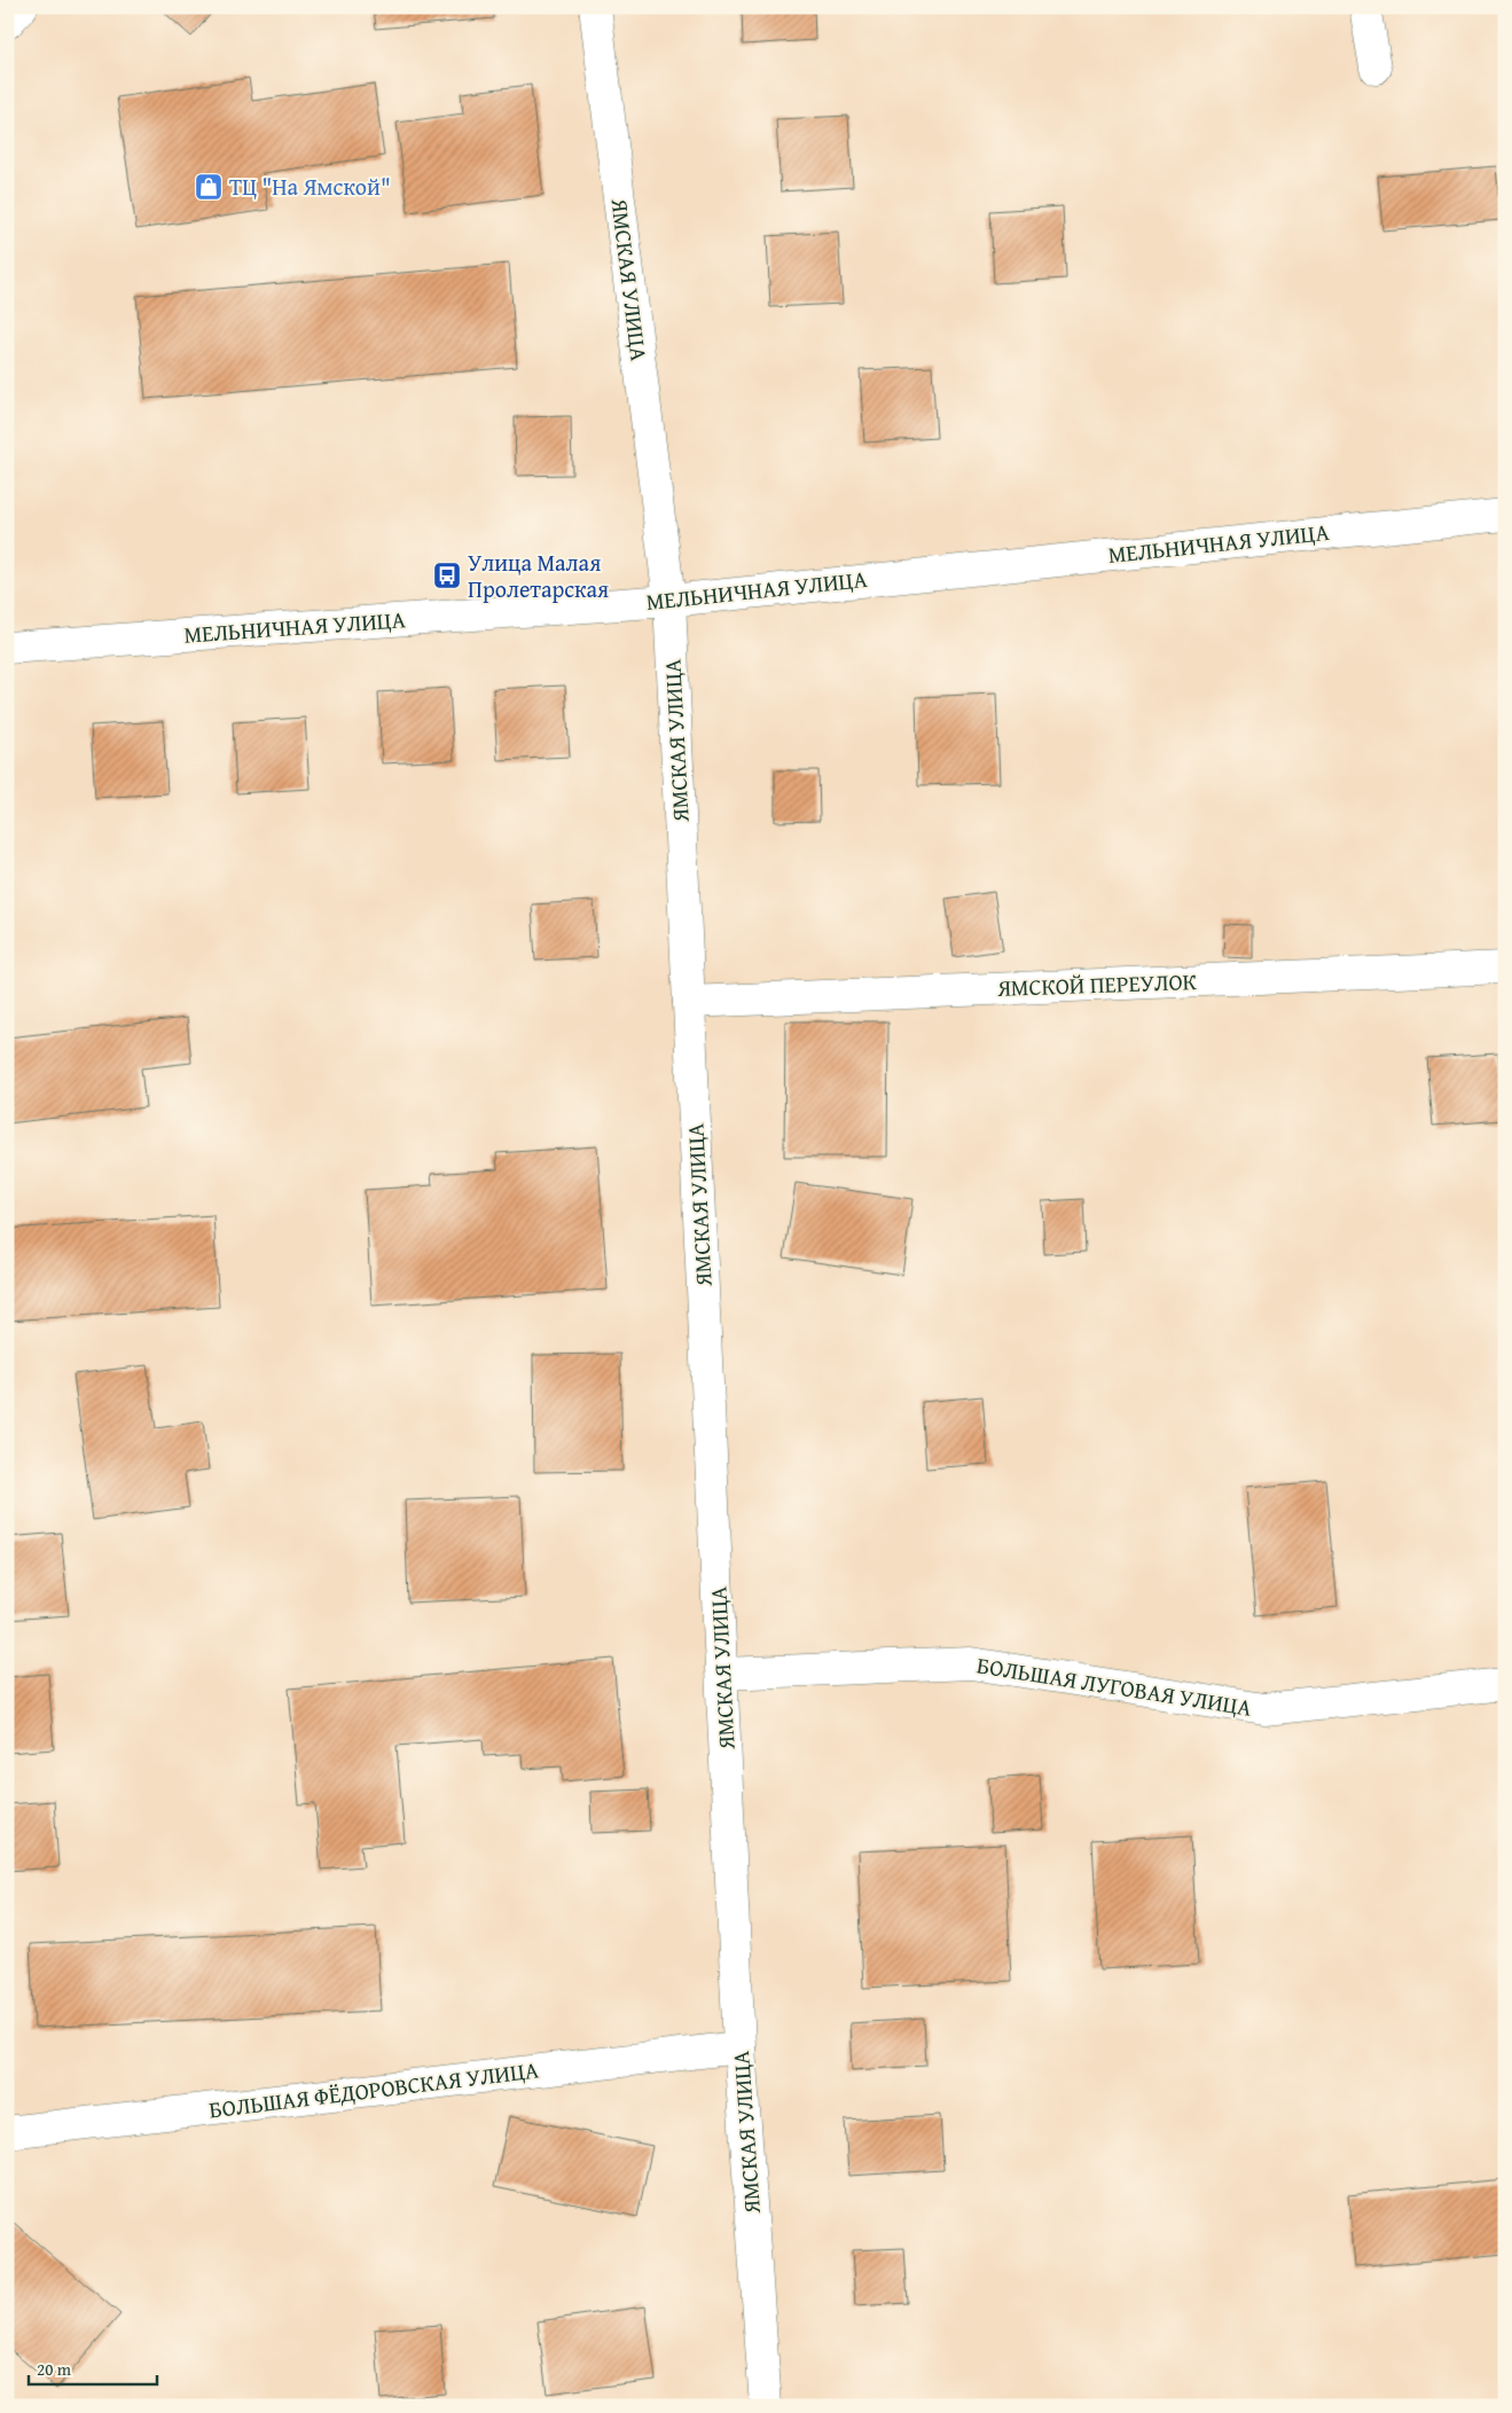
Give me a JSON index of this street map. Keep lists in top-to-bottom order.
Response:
{
  "streets": {
    "street": [
      "ЯМСКАЯ УЛИЦА",
      "МЕЛЬНИЧНАЯ УЛИЦА",
      "ЯМСКОЙ ПЕРЕУЛОК",
      "БОЛЬШАЯ ЛУГОВАЯ УЛИЦА",
      "БОЛЬШАЯ ФЁДОРОВСКАЯ УЛИЦА"
    ]
  },
  "crossings": [
    ["ЯМСКАЯ УЛИЦА", "МЕЛЬНИЧНАЯ УЛИЦА"],
    ["ЯМСКАЯ УЛИЦА", "ЯМСКОЙ ПЕРЕУЛОК"],
    ["ЯМСКАЯ УЛИЦА", "БОЛЬШАЯ ЛУГОВАЯ УЛИЦА"],
    ["ЯМСКАЯ УЛИЦА", "БОЛЬШАЯ ФЁДОРОВСКАЯ УЛИЦА"]
  ],
  "places": {
    "shop": ["ТЦ \"На Ямской\""],
    "bus stop": ["Улица Малая Пролетарская"]
  },
  "scale_bar": "20 m"
}
